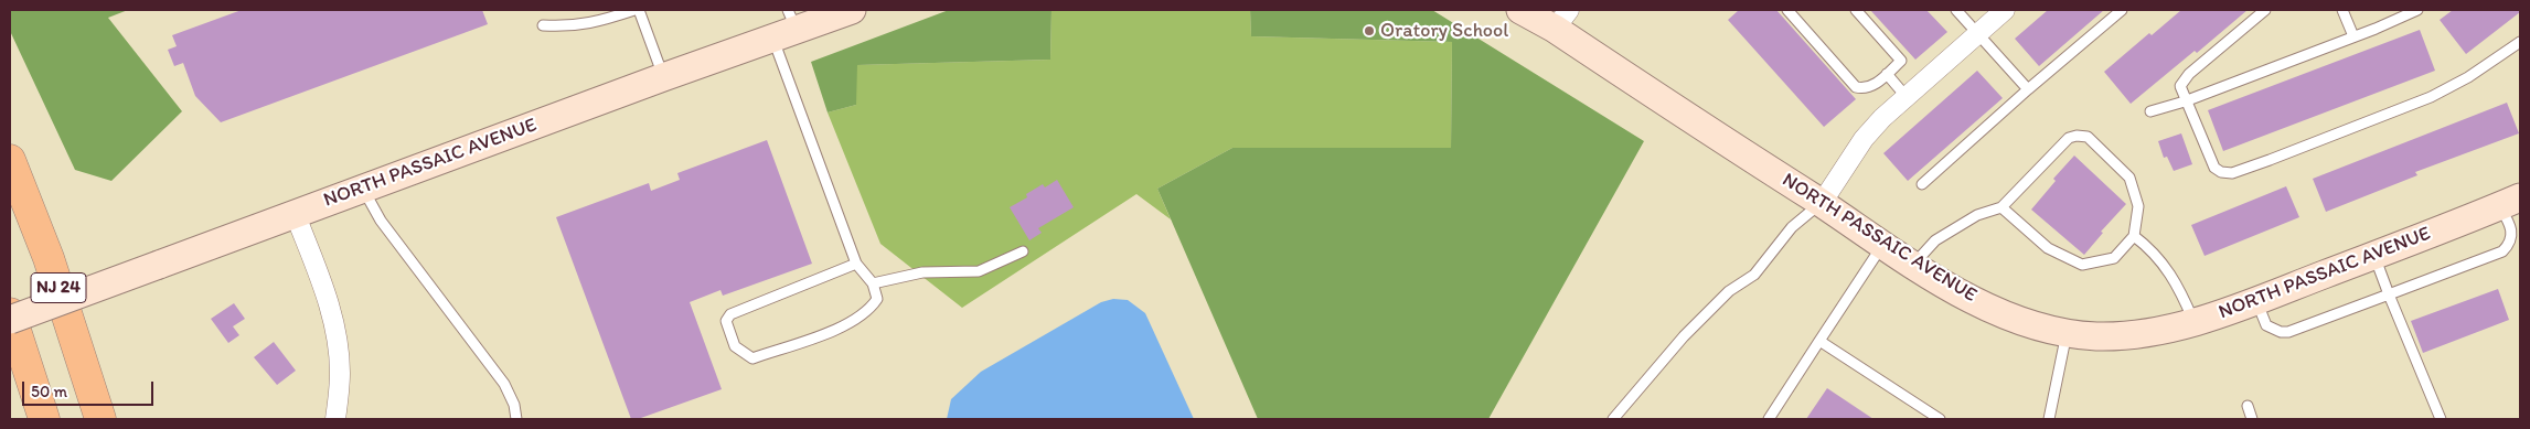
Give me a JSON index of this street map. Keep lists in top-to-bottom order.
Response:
{
  "streets": {
    "highway": ["NJ 24"],
    "main road": ["NORTH PASSAIC AVENUE"]
  },
  "places": ["Oratory School"],
  "scale_bar": "50 m"
}
